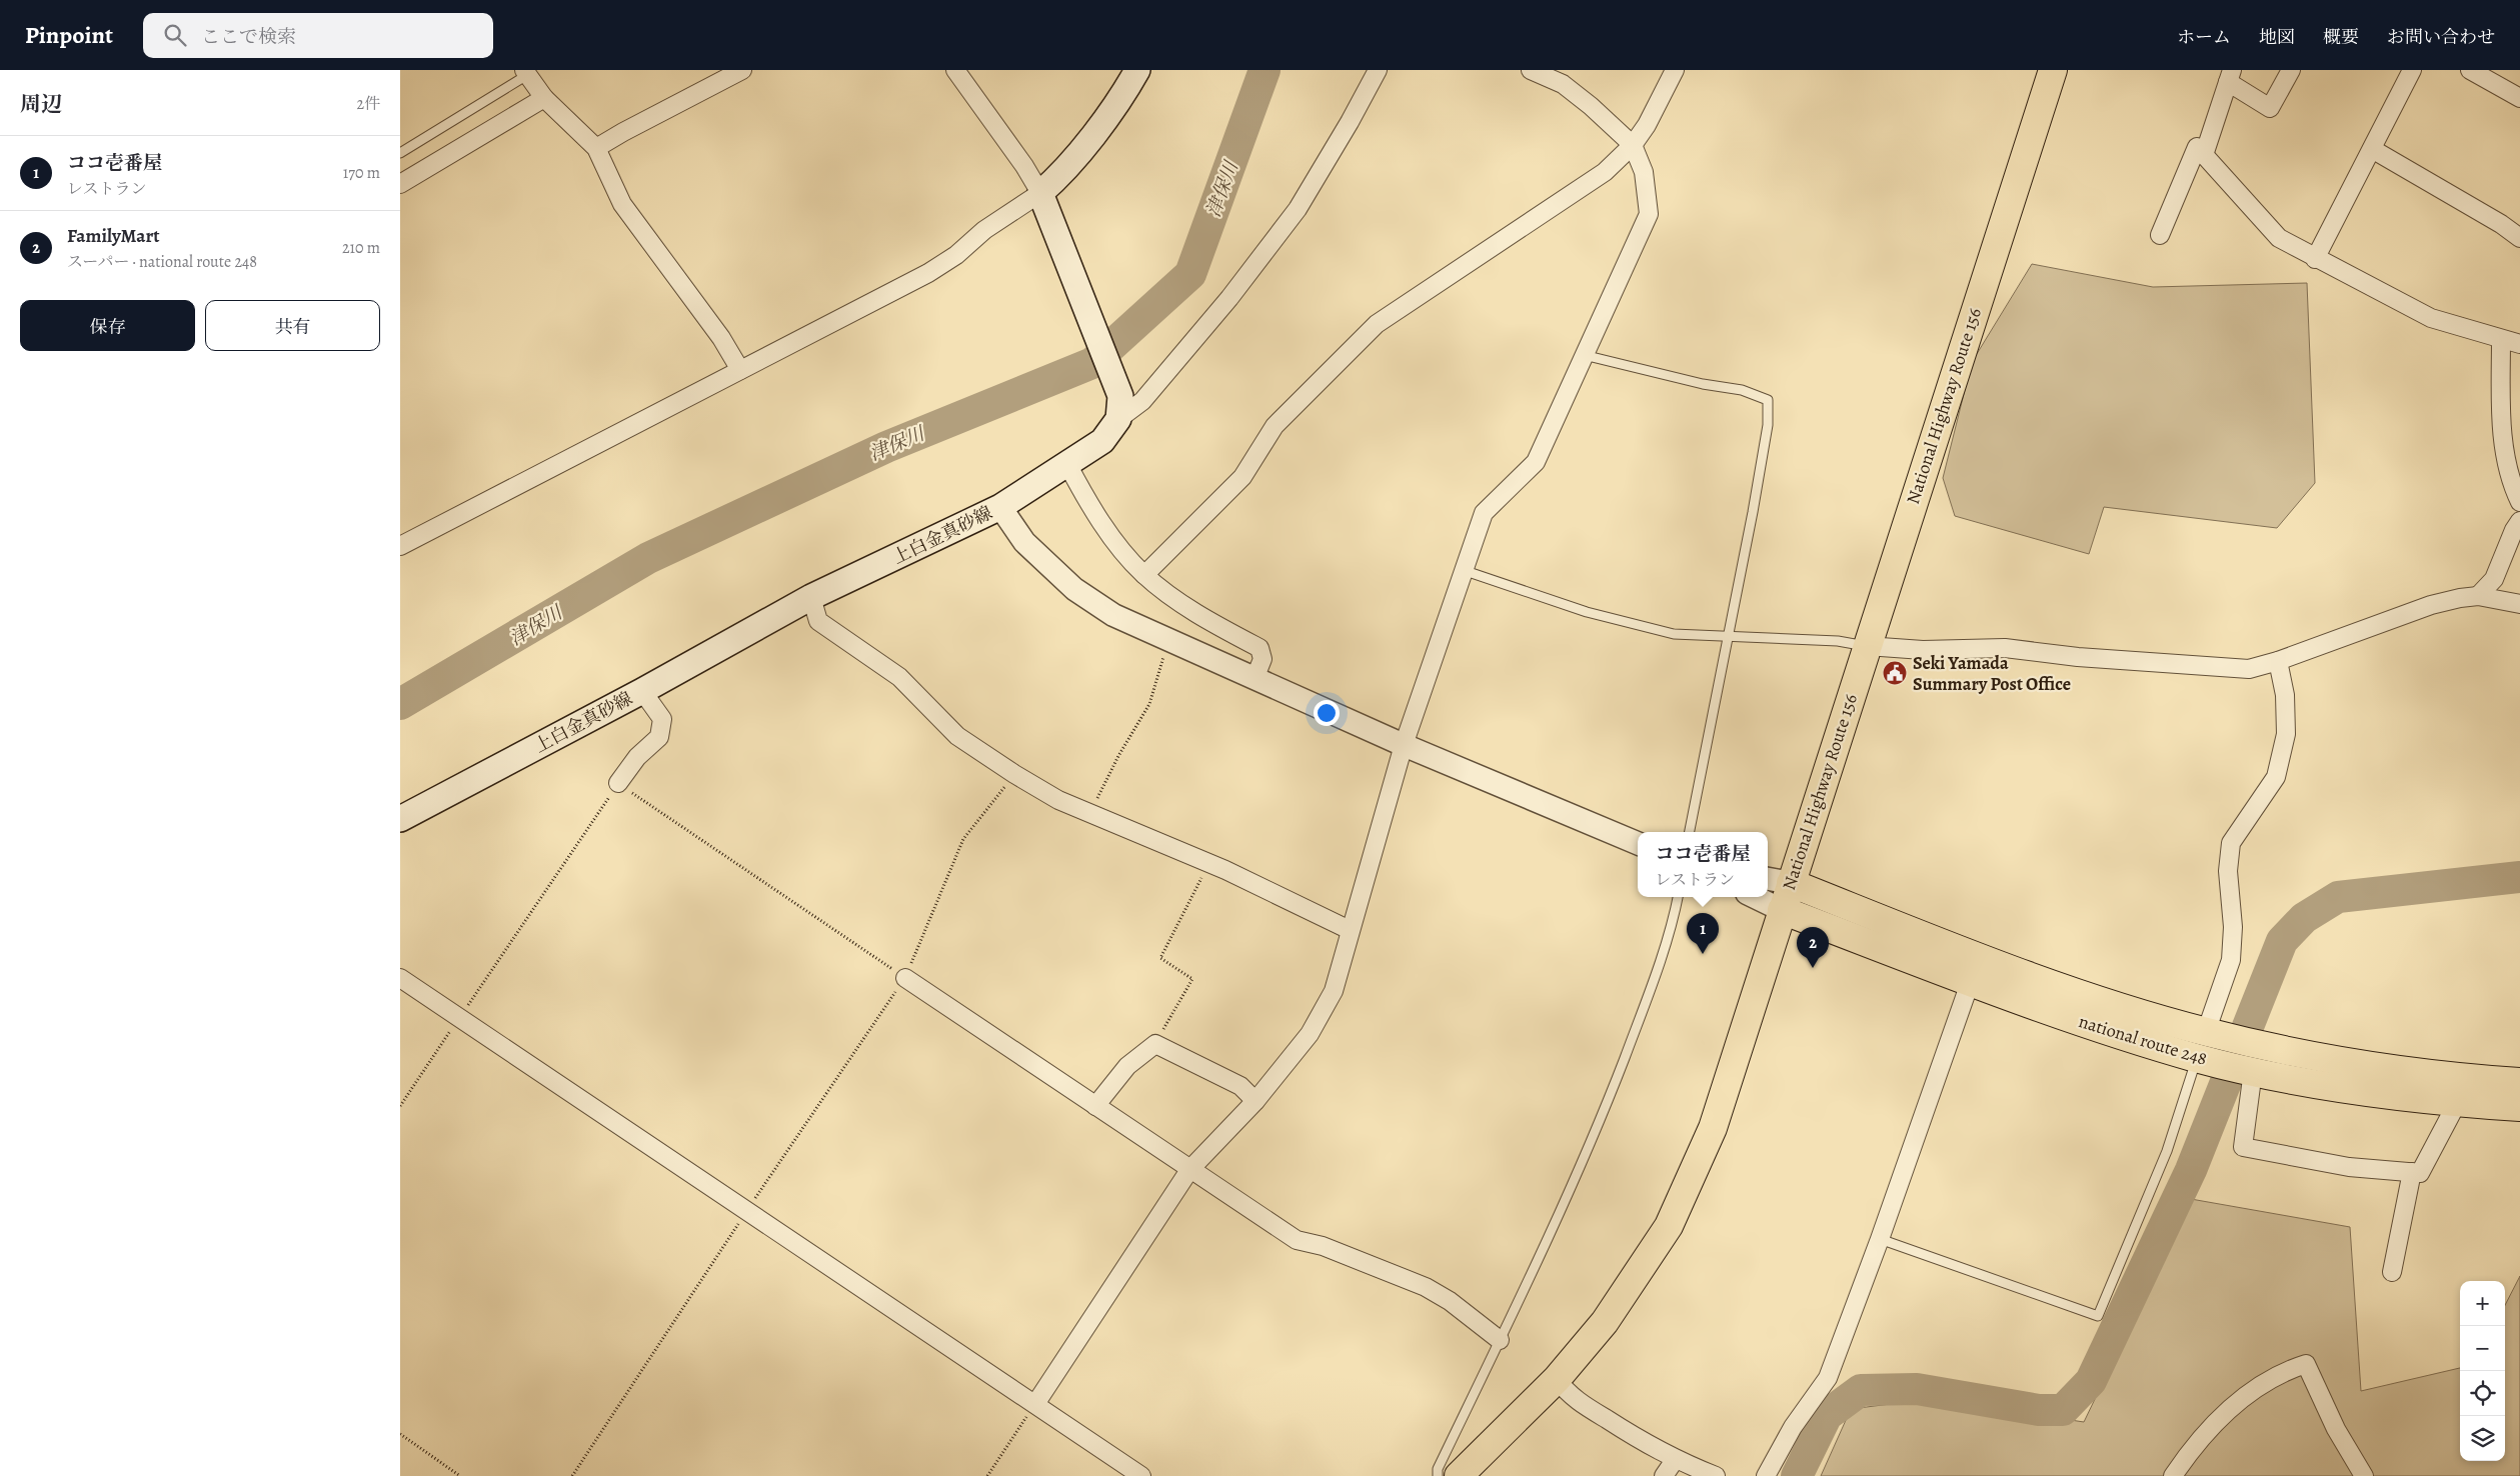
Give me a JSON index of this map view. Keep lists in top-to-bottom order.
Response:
{
  "streets": {
    "highway": ["National Highway Route 156", "national route 248"],
    "main road": ["上白金真砂線"]
  },
  "crossings": [
    ["National Highway Route 156", "national route 248"]
  ],
  "water": ["津保川"],
  "places": {
    "public building": ["Seki Yamada Summary Post Office"]
  },
  "page": {
    "header": "Pinpoint",
    "search": "ここで検索",
    "nav": [
      "ホーム",
      "地図",
      "概要",
      "お問い合わせ"
    ],
    "heading": ["周辺", "2件"],
    "list": [
      {
        "mark": "1",
        "name": "ココ壱番屋",
        "note": "レストラン",
        "value": "170 m"
      },
      {
        "mark": "2",
        "name": "FamilyMart",
        "note": "スーパー · national route 248",
        "value": "210 m"
      }
    ],
    "buttons": ["保存", "共有"],
    "popup": ["ココ壱番屋", "レストラン"],
    "pins": ["1", "2"],
    "map_buttons": ["+", "−"]
  }
}
